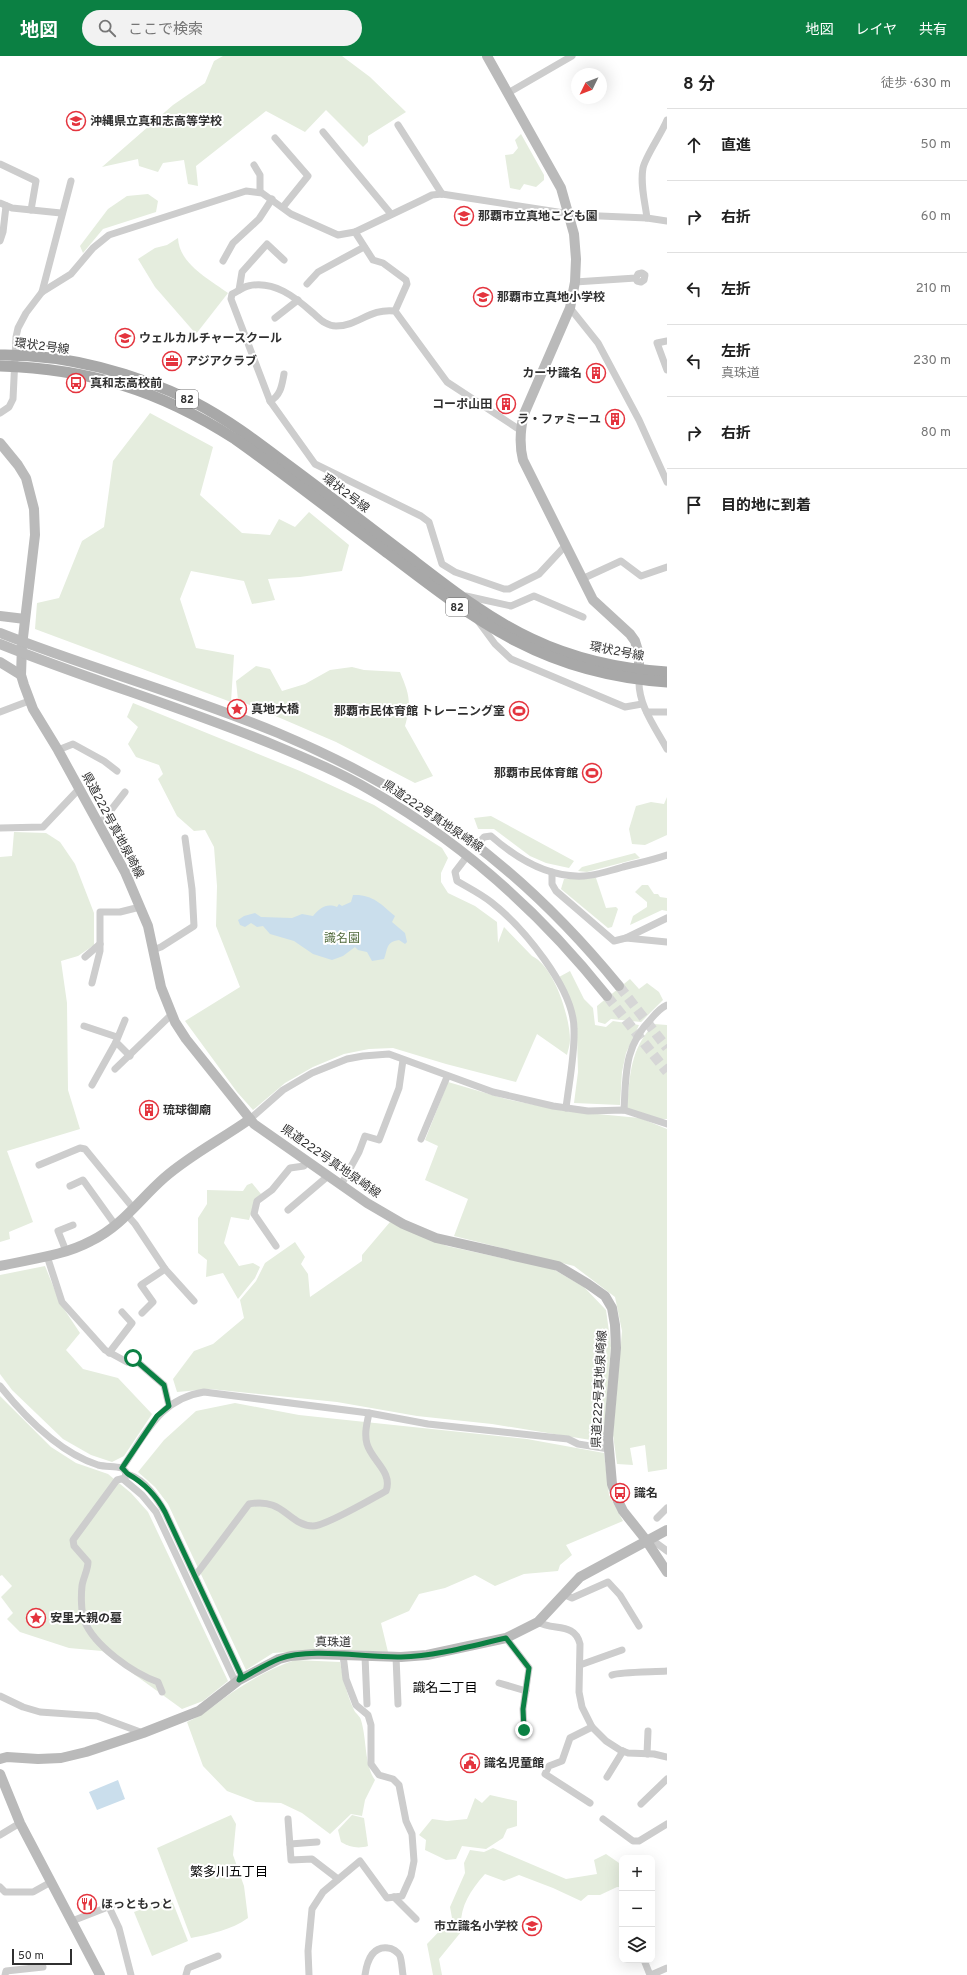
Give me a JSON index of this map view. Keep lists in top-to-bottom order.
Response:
{
  "streets": {
    "main road": [
      "環状2号線",
      "82",
      "県道222号真地泉崎線",
      "真珠道"
    ]
  },
  "crossings": [
    ["県道222号真地泉崎線", "真珠道"]
  ],
  "districts": ["識名二丁目", "繁多川五丁目"],
  "parks": ["識名園"],
  "places": {
    "school or university": [
      "沖縄県立真和志高等学校",
      "那覇市立真地こども園",
      "那覇市立真地小学校",
      "ウェルカルチャースクール",
      "市立識名小学校"
    ],
    "office": ["アジアクラブ"],
    "building": [
      "カーサ識名",
      "コーポ山田",
      "ラ・ファミーユ",
      "琉球御廟"
    ],
    "bus stop": ["真和志高校前", "識名"],
    "place": ["真地大橋", "安里大親の墓"],
    "sports": ["那覇市民体育館 トレーニング室", "那覇市民体育館"],
    "public building": ["識名児童館"],
    "restaurant": ["ほっともっと"]
  },
  "scale_bar": "50 m",
  "north": "bottom left",
  "page": {
    "header": "地図",
    "search": "ここで検索",
    "nav": ["地図", "レイヤ", "共有"],
    "heading": ["8 分", "徒歩 · 630 m"],
    "list": [
      ["直進", "50 m"],
      ["右折", "60 m"],
      ["左折", "210 m"],
      ["左折", "真珠道", "230 m"],
      ["右折", "80 m"],
      "目的地に到着"
    ],
    "map_buttons": ["+", "−"],
    "scale": "50 m"
  }
}
